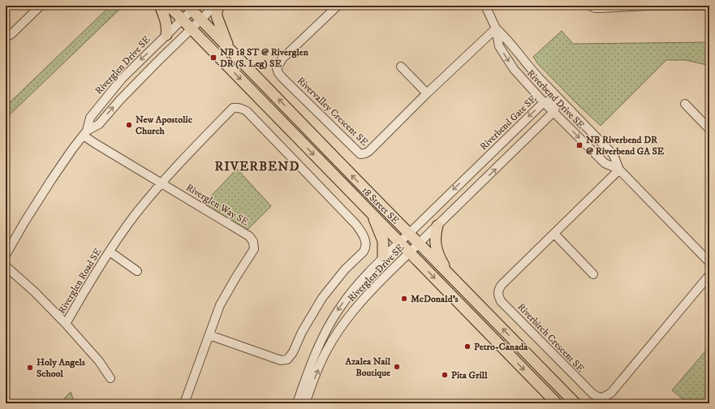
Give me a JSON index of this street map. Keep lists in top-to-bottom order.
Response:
{
  "streets": {
    "main road": ["18 Street SE"],
    "street": [
      "Riverglen Drive SE",
      "Riverbend Drive SE",
      "Rivervalley Crescent SE",
      "Riverbend Gate SE",
      "Riverglen Way SE",
      "Riverglen Road SE",
      "Riverbirch Crescent SE"
    ]
  },
  "crossings": [
    ["Riverglen Drive SE", "Riverbend Gate SE"],
    ["Riverglen Drive SE", "Riverglen Way SE"],
    ["Riverglen Drive SE", "18 Street SE"],
    ["Riverbend Drive SE", "Rivervalley Crescent SE"],
    ["Riverbend Drive SE", "Riverbend Gate SE"],
    ["Riverbend Drive SE", "Riverbirch Crescent SE"],
    ["Riverbend Gate SE", "18 Street SE"],
    ["Riverglen Way SE", "Riverglen Road SE"]
  ],
  "districts": ["RIVERBEND"],
  "places": {
    "transit": ["NB 18 ST @ Riverglen DR (S. Leg) SE", "NB Riverbend DR @ Riverbend GA SE"],
    "other": [
      "New Apostolic Church",
      "McDonald's",
      "Petro-Canada",
      "Azalea Nail Boutique",
      "Holy Angels School",
      "Pita Grill"
    ]
  }
}
